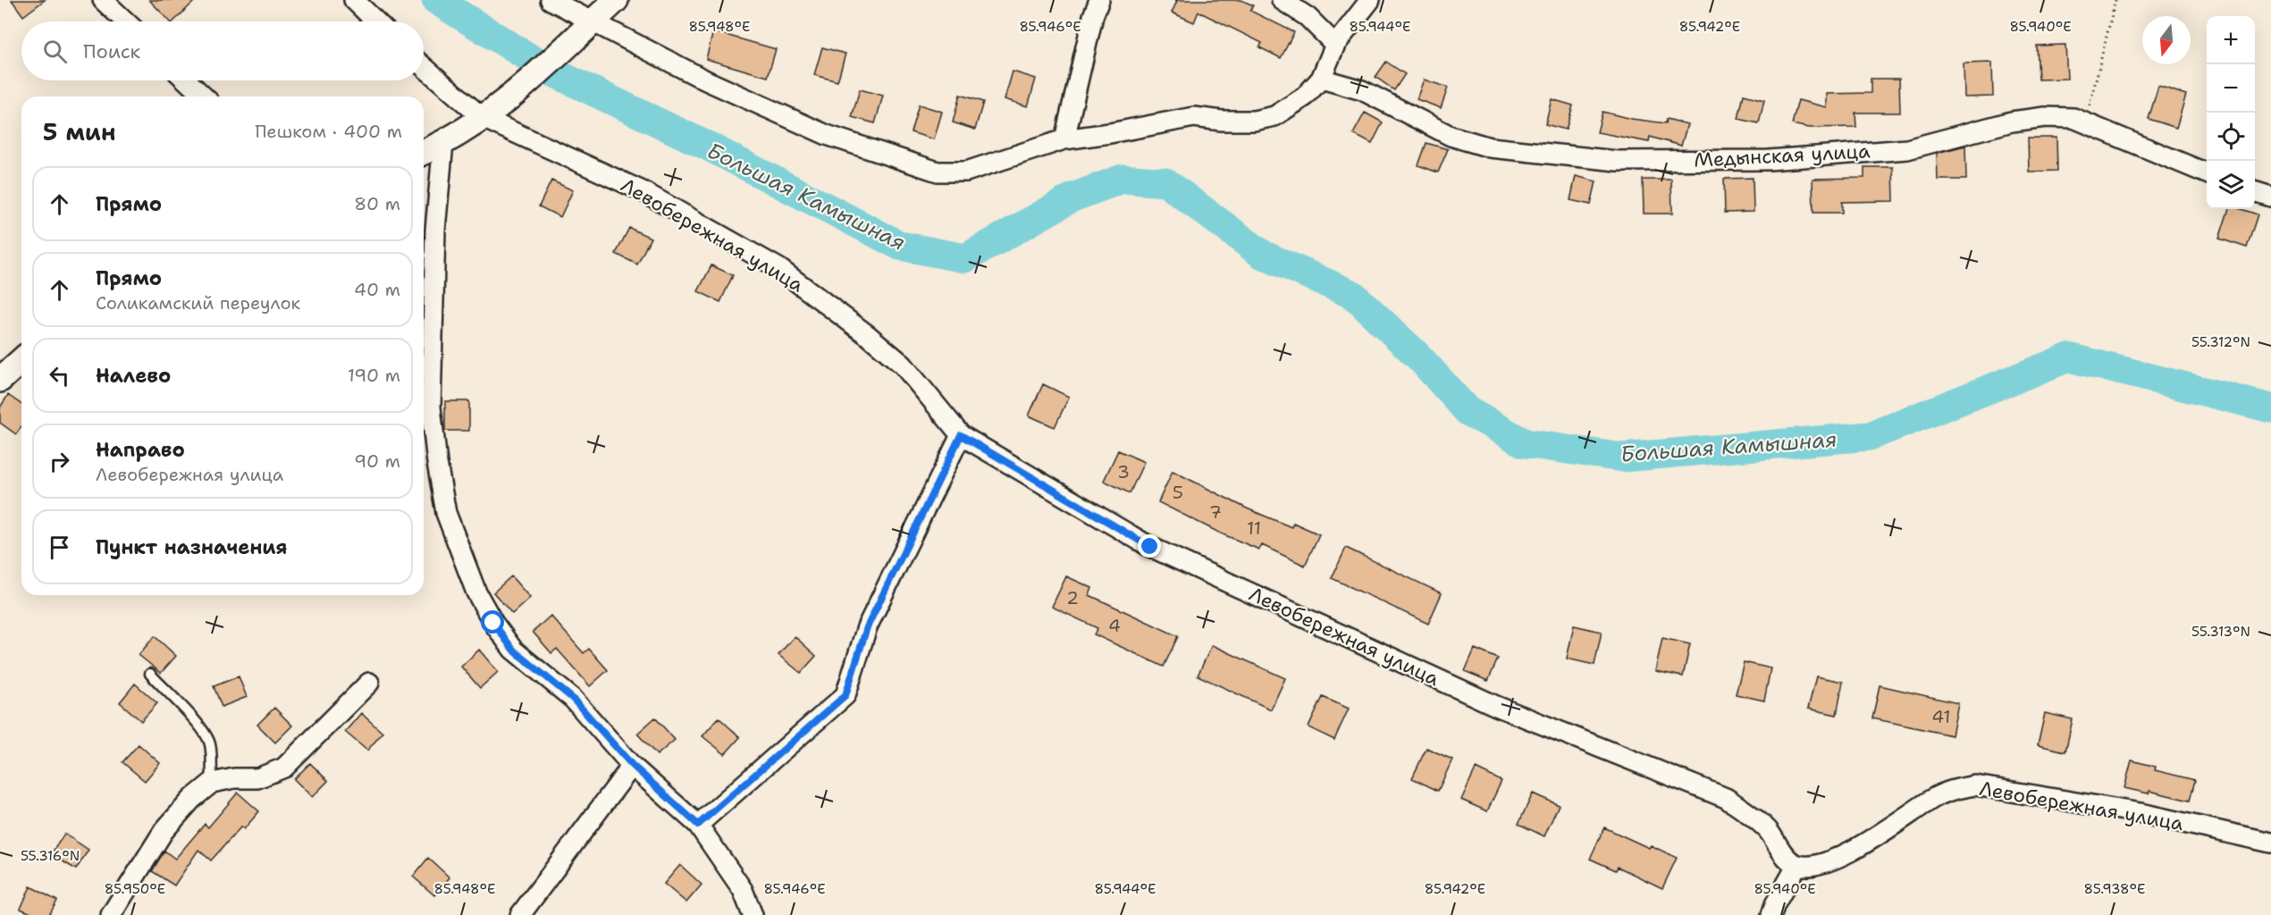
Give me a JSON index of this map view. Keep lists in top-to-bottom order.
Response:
{
  "streets": {
    "street": ["Медынская улица", "Левобережная улица"]
  },
  "water": ["Большая Камышная"],
  "house_numbers": [
    "3",
    "5",
    "7",
    "11",
    "2",
    "4",
    "41"
  ],
  "north": "bottom",
  "page": {
    "map_buttons": ["+", "−"],
    "search": "Поиск",
    "heading": ["5 мин", "Пешком · 400 m"],
    "list": [
      ["Прямо", "80 m"],
      ["Прямо", "Соликамский переулок", "40 m"],
      ["Налево", "190 m"],
      ["Направо", "Левобережная улица", "90 m"],
      "Пункт назначения"
    ]
  },
  "coordinates": [
    "85.948°E",
    "85.946°E",
    "85.944°E",
    "85.942°E",
    "85.940°E",
    "55.312°N",
    "55.313°N",
    "55.316°N",
    "85.950°E",
    "85.938°E"
  ]
}
